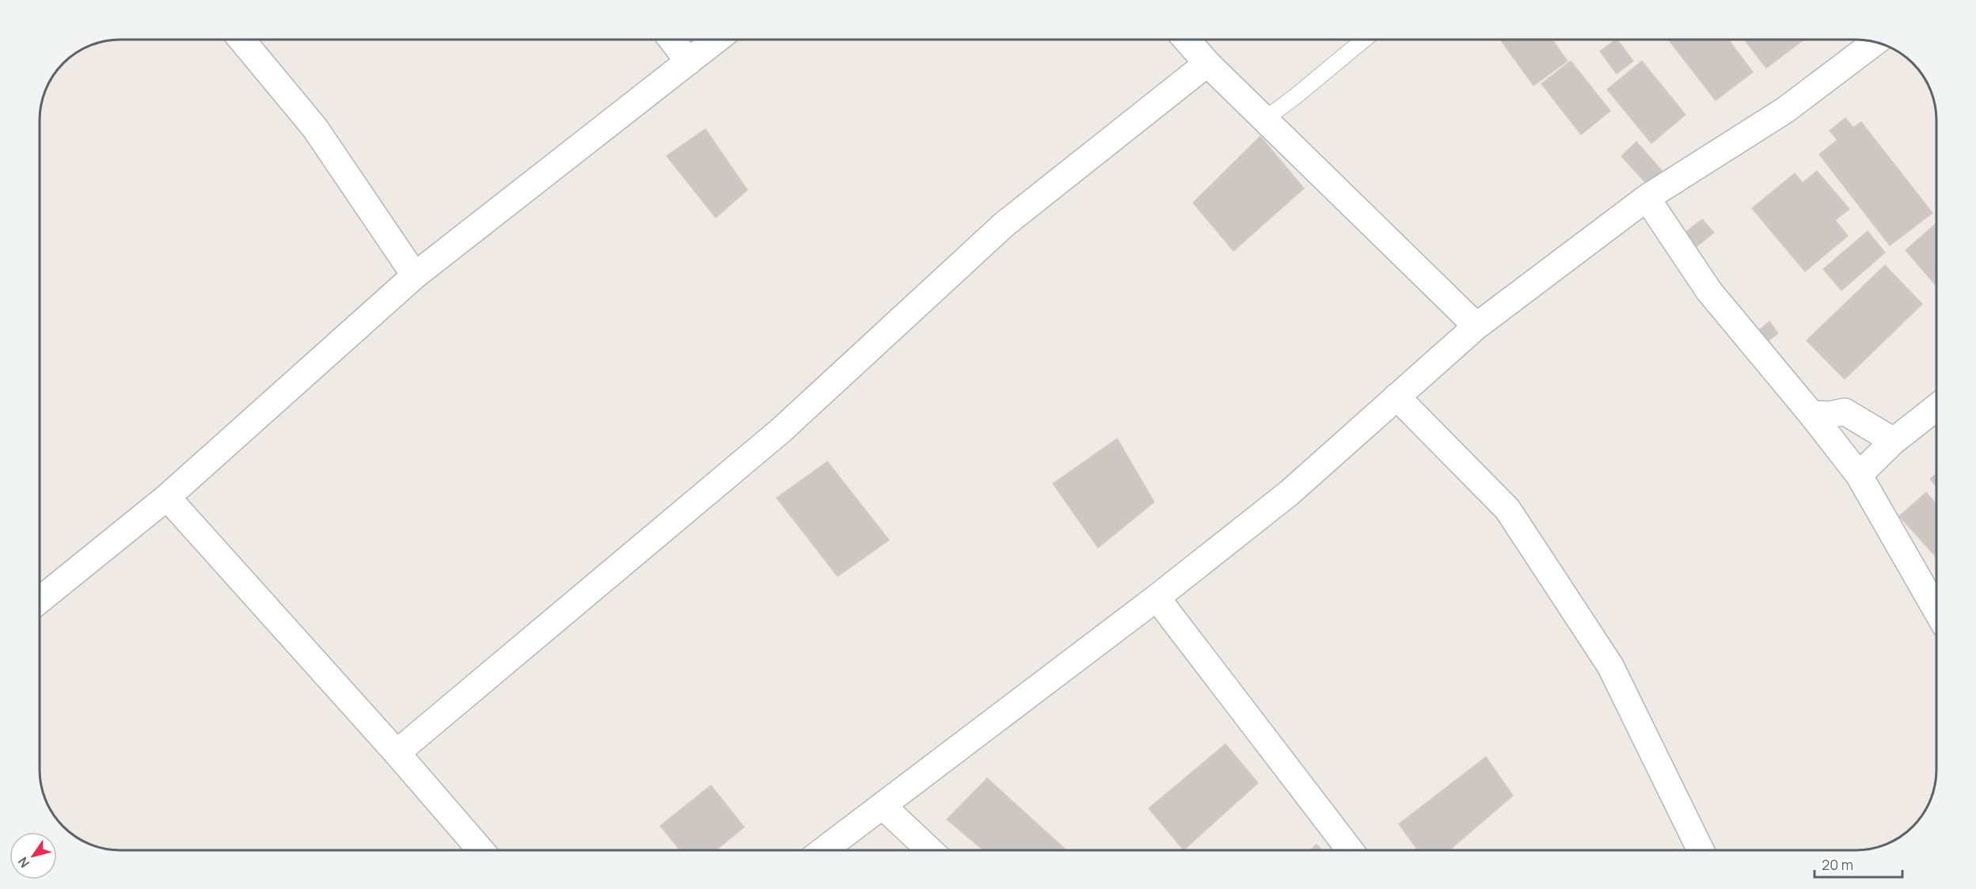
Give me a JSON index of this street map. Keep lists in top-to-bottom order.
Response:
{
  "scale_bar": "20 m",
  "north": "bottom left"
}
